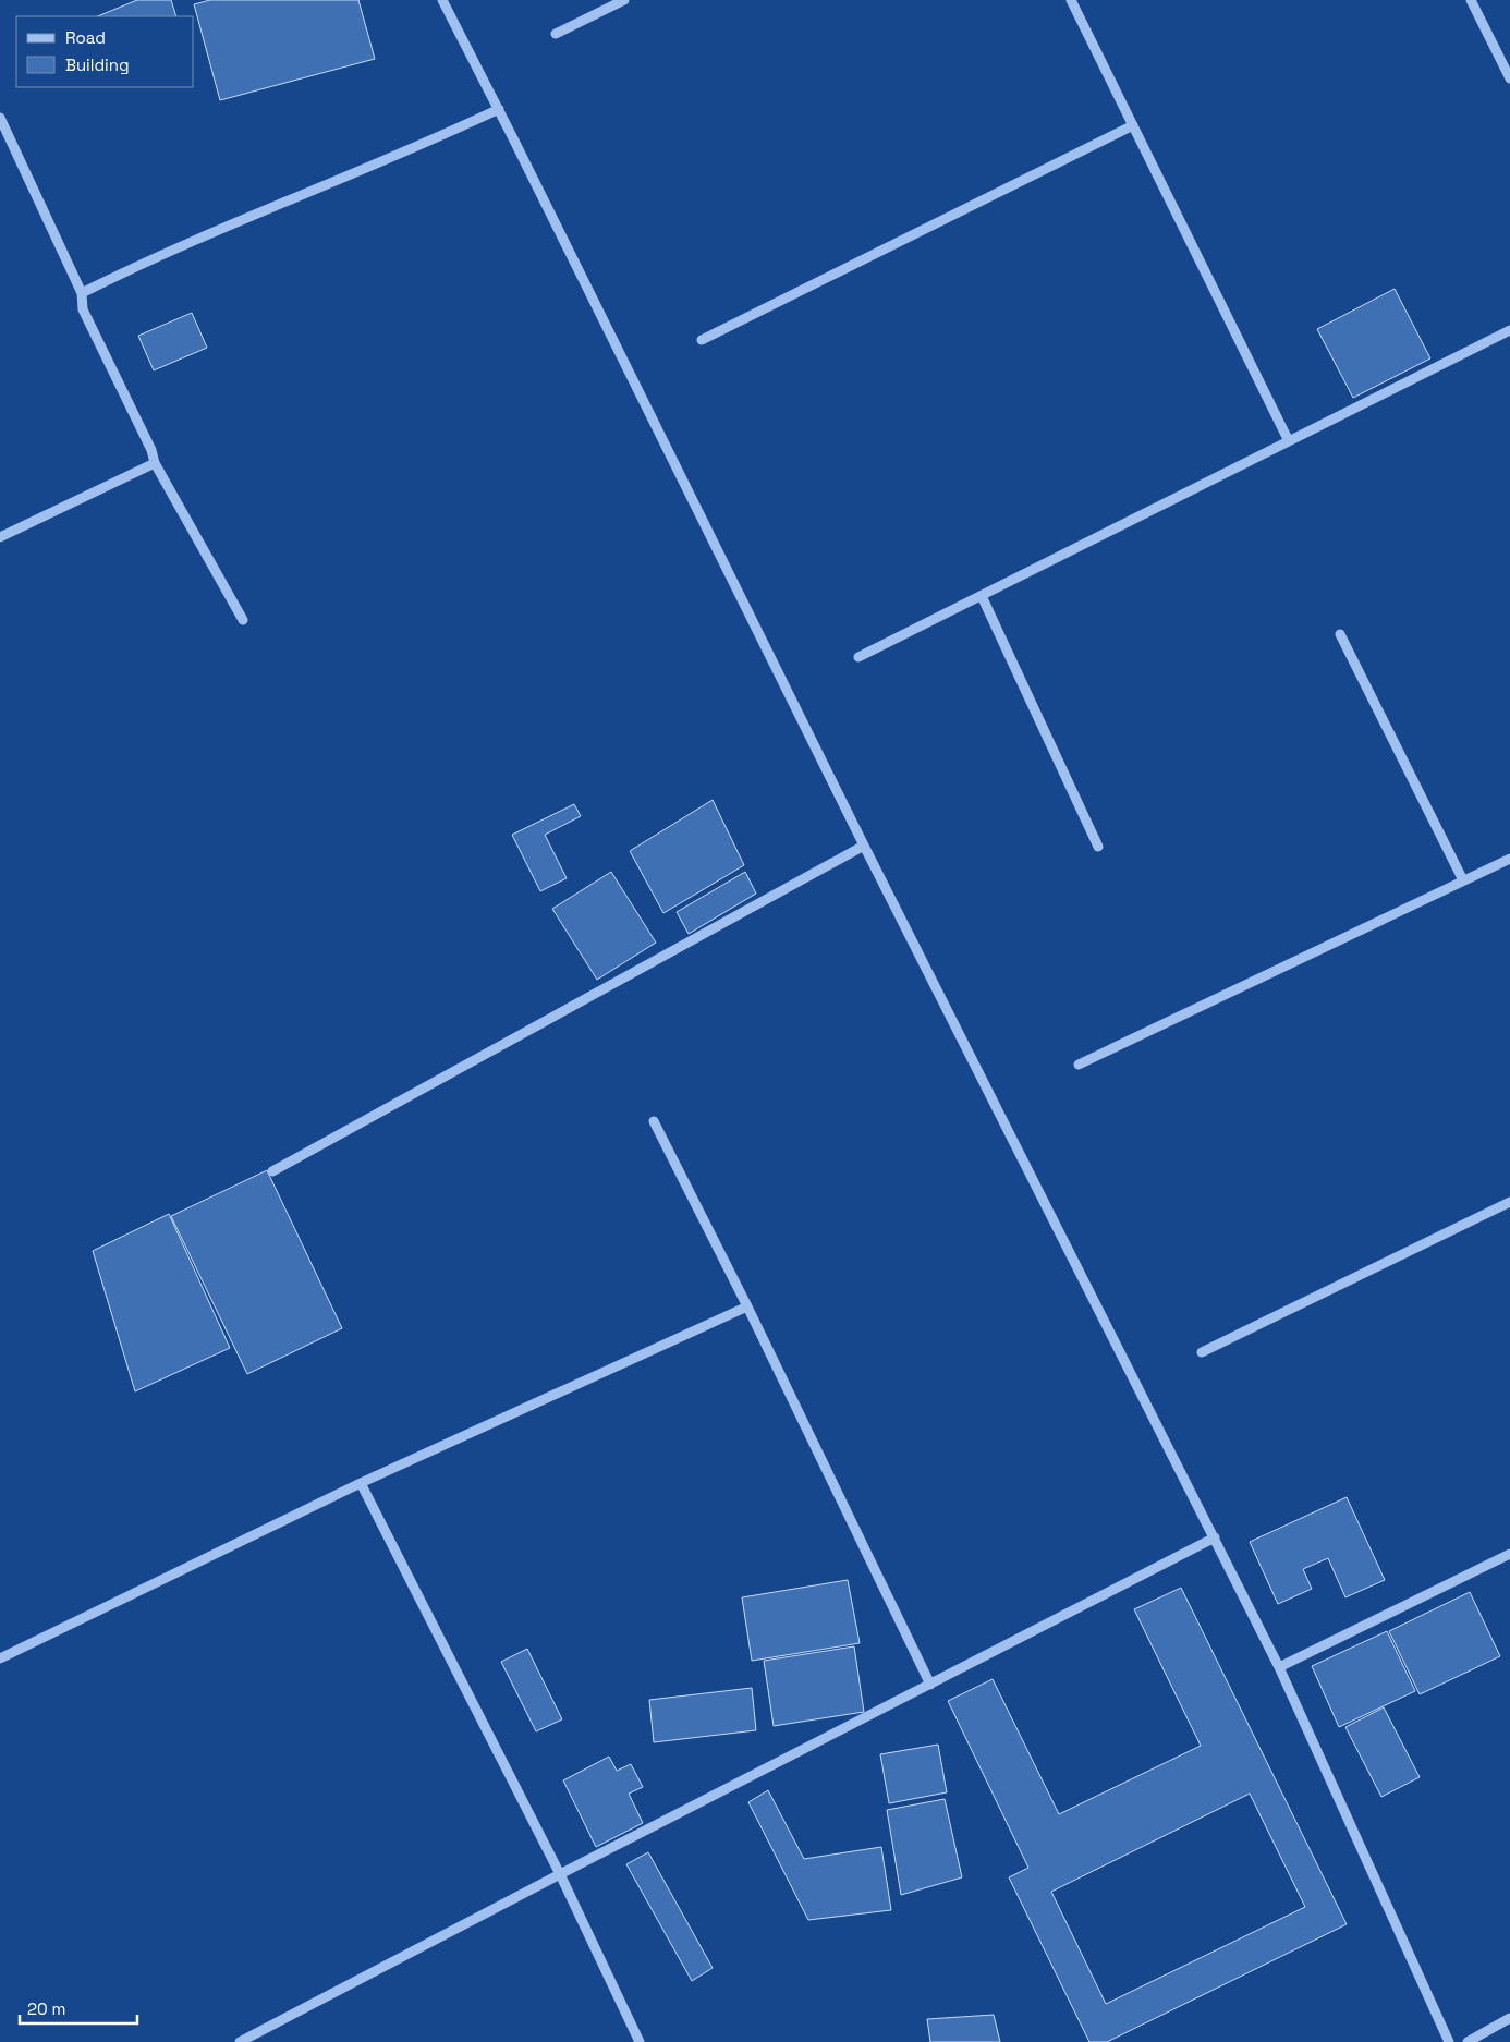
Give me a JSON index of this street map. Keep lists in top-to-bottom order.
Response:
{
  "legend": ["Road", "Building"],
  "scale_bar": "20 m"
}
